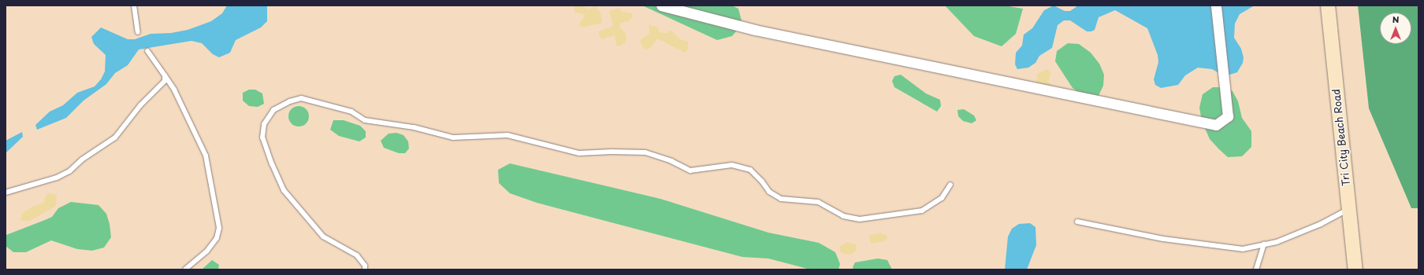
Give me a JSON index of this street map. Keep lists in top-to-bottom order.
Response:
{
  "streets": {
    "street": ["Tri City Beach Road"]
  },
  "north": "top"
}
